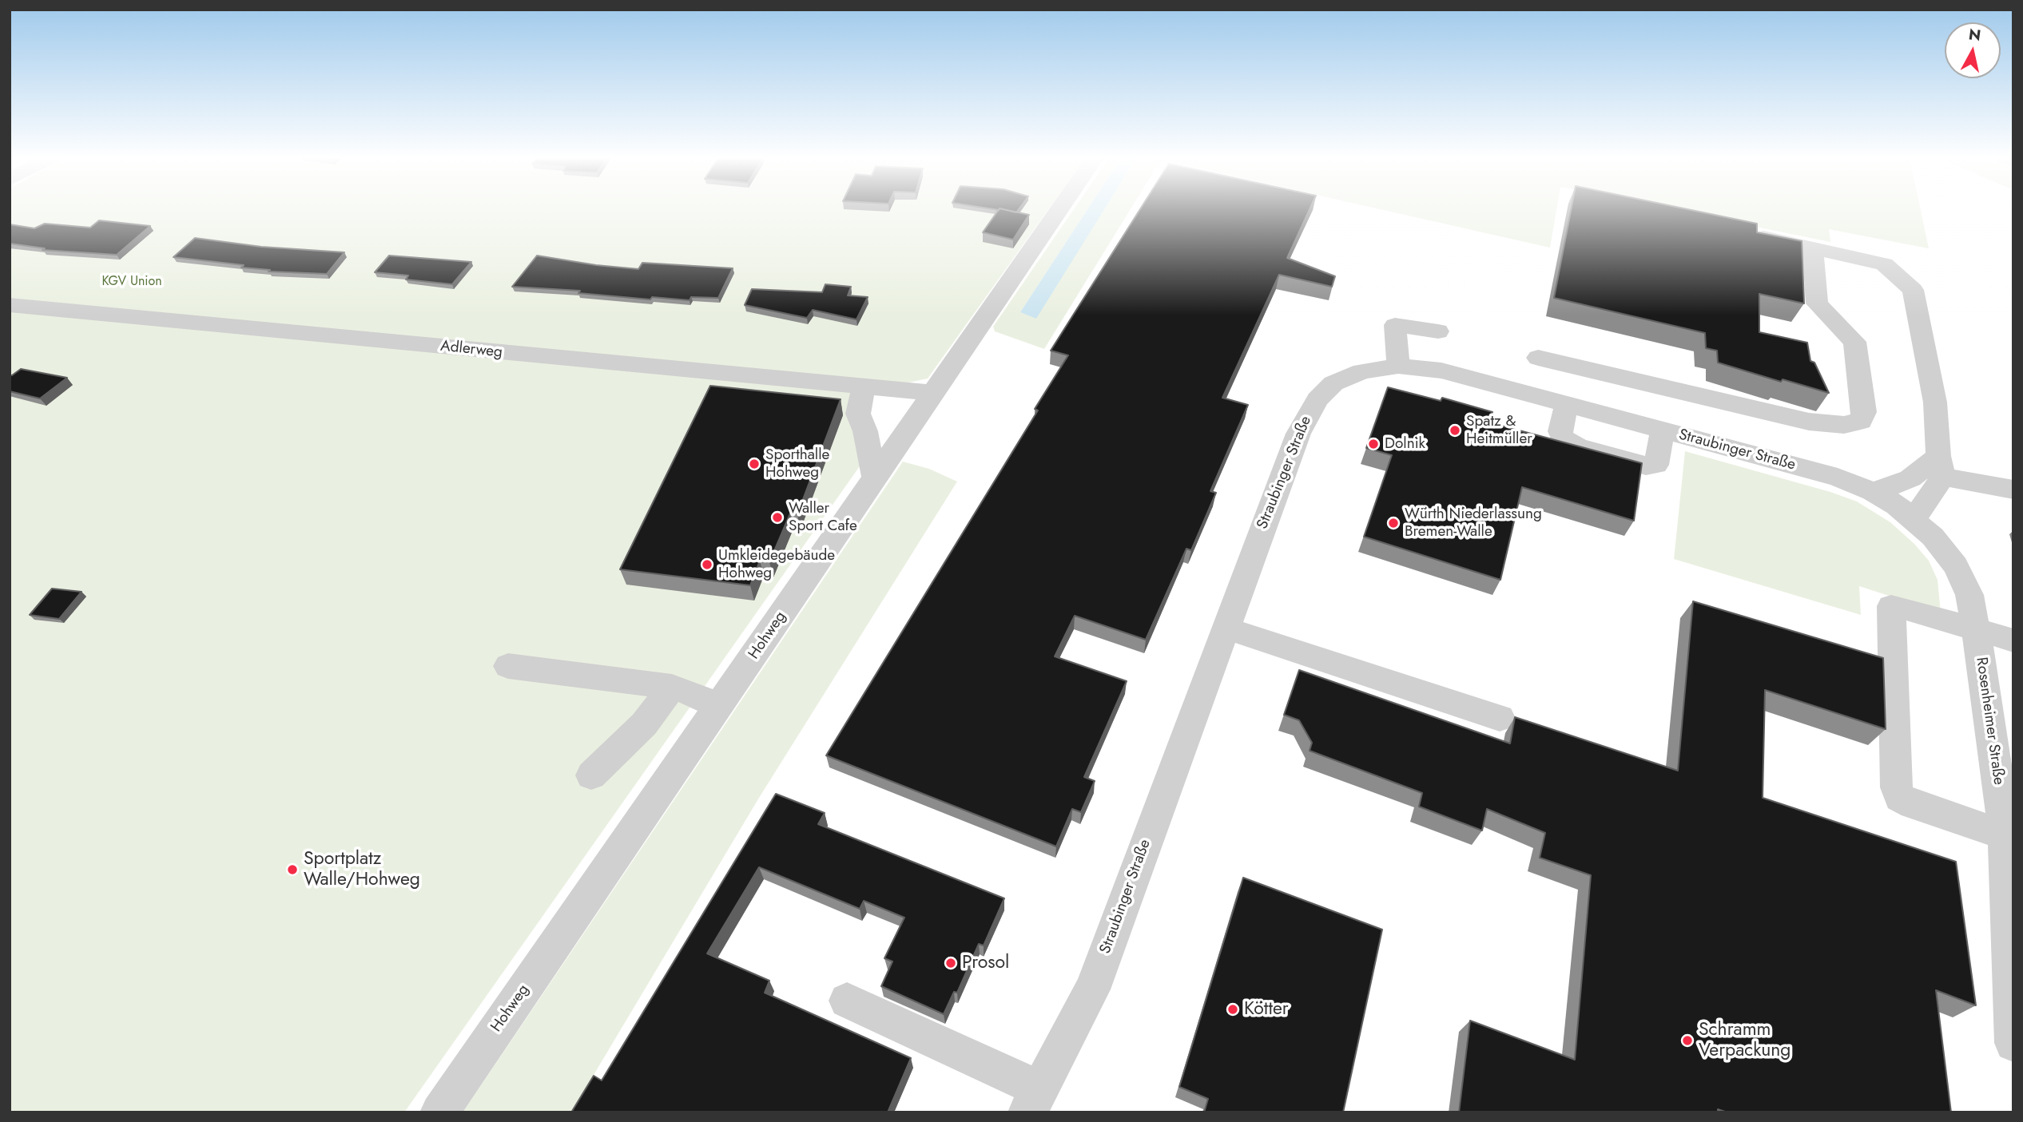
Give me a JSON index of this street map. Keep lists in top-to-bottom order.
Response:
{
  "streets": {
    "street": [
      "Adlerweg",
      "Straubinger Straße",
      "Hohweg",
      "Rosenheimer Straße"
    ]
  },
  "crossings": [
    ["Adlerweg", "Hohweg"],
    ["Straubinger Straße", "Rosenheimer Straße"]
  ],
  "parks": ["KGV Union"],
  "places": [
    "Spatz & Heitmüller",
    "Dolnik",
    "Sporthalle Hohweg",
    "Waller Sport Cafe",
    "Würth Niederlassung Bremen-Walle",
    "Umkleidegebäude Hohweg",
    "Sportplatz Walle/Hohweg",
    "Prosol",
    "Kötter",
    "Schramm Verpackung"
  ],
  "north": "top"
}
